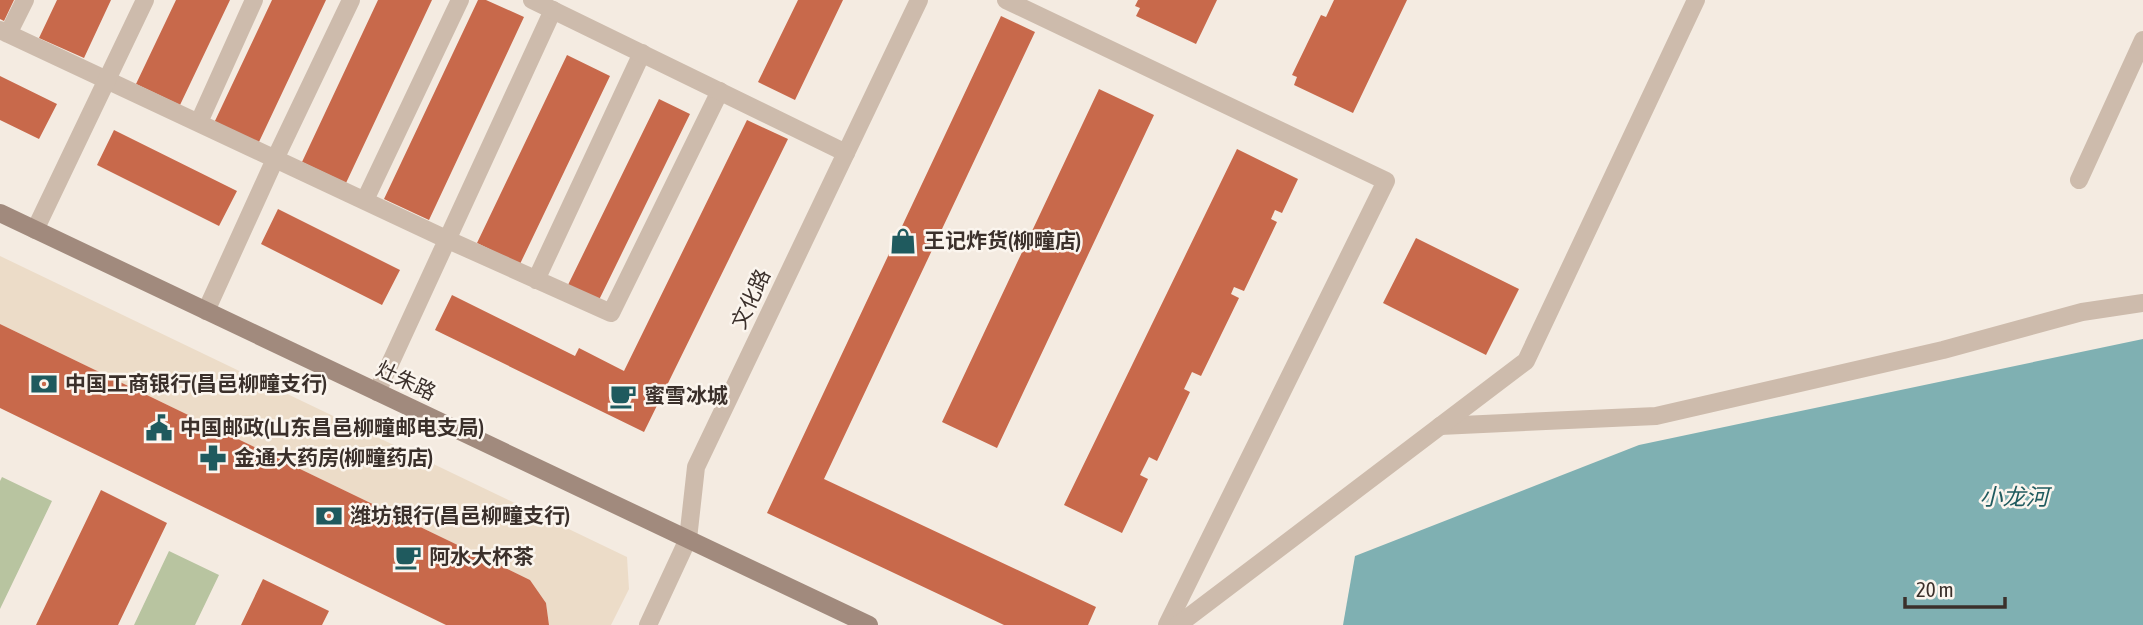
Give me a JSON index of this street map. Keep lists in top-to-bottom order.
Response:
{
  "streets": {
    "main road": ["灶朱路"],
    "street": ["文化路"]
  },
  "crossings": [
    ["文化路", "灶朱路"]
  ],
  "water": ["小龙河"],
  "places": {
    "shop": ["王记炸货(柳疃店)"],
    "bank": ["中国工商银行(昌邑柳疃支行)", "潍坊银行(昌邑柳疃支行)"],
    "cafe": ["蜜雪冰城", "阿水大杯茶"],
    "public building": ["中国邮政(山东昌邑柳疃邮电支局)"],
    "pharmacy": ["金通大药房(柳疃药店)"]
  },
  "scale_bar": "20 m"
}
